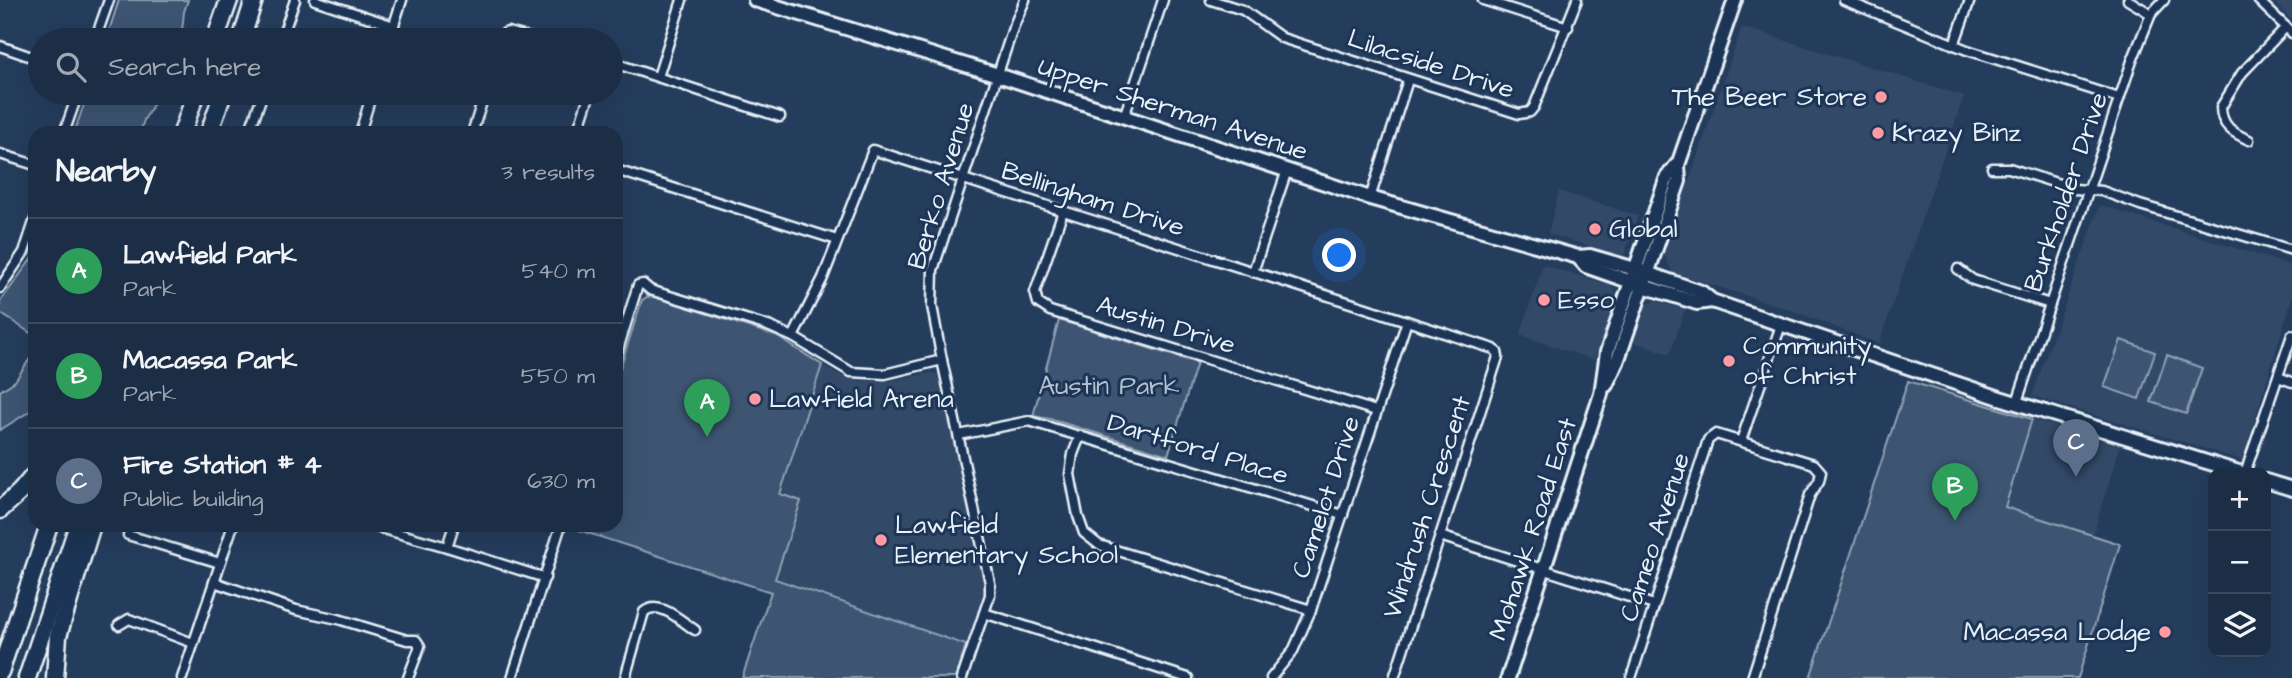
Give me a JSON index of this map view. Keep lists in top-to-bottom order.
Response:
{
  "streets": {
    "main road": ["Upper Sherman Avenue", "Mohawk Road East"],
    "street": [
      "Lilacside Drive",
      "Berko Avenue",
      "Burkholder Drive",
      "Bellingham Drive",
      "Austin Drive",
      "Dartford Place",
      "Camelot Drive",
      "Windrush Crescent",
      "Cameo Avenue"
    ]
  },
  "crossings": [
    ["Upper Sherman Avenue", "Berko Avenue"],
    ["Upper Sherman Avenue", "Burkholder Drive"],
    ["Upper Sherman Avenue", "Mohawk Road East"],
    ["Berko Avenue", "Bellingham Drive"],
    ["Berko Avenue", "Dartford Place"],
    ["Bellingham Drive", "Austin Drive"],
    ["Bellingham Drive", "Camelot Drive"],
    ["Bellingham Drive", "Windrush Crescent"],
    ["Austin Drive", "Camelot Drive"],
    ["Dartford Place", "Camelot Drive"]
  ],
  "parks": ["Austin Park"],
  "places": [
    "The Beer Store",
    "Krazy Binz",
    "Global",
    "Esso",
    "Community of Christ",
    "Lawfield Arena",
    "Lawfield Elementary School",
    "Macassa Lodge"
  ],
  "page": {
    "search": "Search here",
    "heading": ["Nearby", "3 results"],
    "list": [
      {
        "mark": "A",
        "name": "Lawfield Park",
        "note": "Park",
        "value": "540 m"
      },
      {
        "mark": "B",
        "name": "Macassa Park",
        "note": "Park",
        "value": "550 m"
      },
      {
        "mark": "C",
        "name": "Fire Station # 4",
        "note": "Public building",
        "value": "630 m"
      }
    ],
    "pins": ["A", "C", "B"],
    "map_buttons": ["+", "−"]
  }
}
